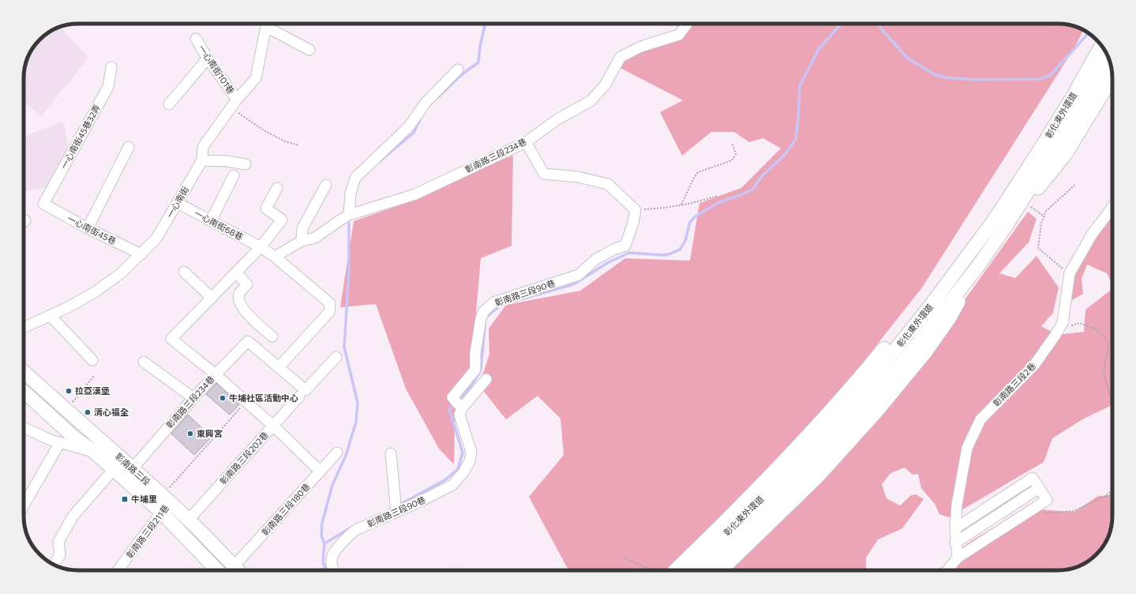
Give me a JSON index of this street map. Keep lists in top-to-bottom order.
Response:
{
  "streets": {
    "main road": ["彰化東外環道", "彰南路三段"],
    "street": [
      "一心南街101巷",
      "一心南街45巷32弄",
      "彰南路三段234巷",
      "一心南街",
      "一心南街68巷",
      "一心南街45巷",
      "彰南路三段90巷",
      "彰南路三段2巷",
      "彰南路三段202巷",
      "彰南路三段180巷",
      "彰南路三段211巷"
    ]
  },
  "crossings": [
    ["一心南街101巷", "一心南街"],
    ["一心南街45巷32弄", "一心南街45巷"],
    ["彰南路三段234巷", "一心南街68巷"],
    ["彰南路三段234巷", "彰南路三段"],
    ["一心南街", "一心南街68巷"],
    ["一心南街", "一心南街45巷"],
    ["彰南路三段202巷", "彰南路三段"],
    ["彰南路三段", "彰南路三段211巷"]
  ],
  "places": {
    "other": [
      "拉亞漢堡",
      "牛埔社區活動中心",
      "清心福全",
      "東興宮"
    ],
    "transit": ["牛埔里"]
  }
}
